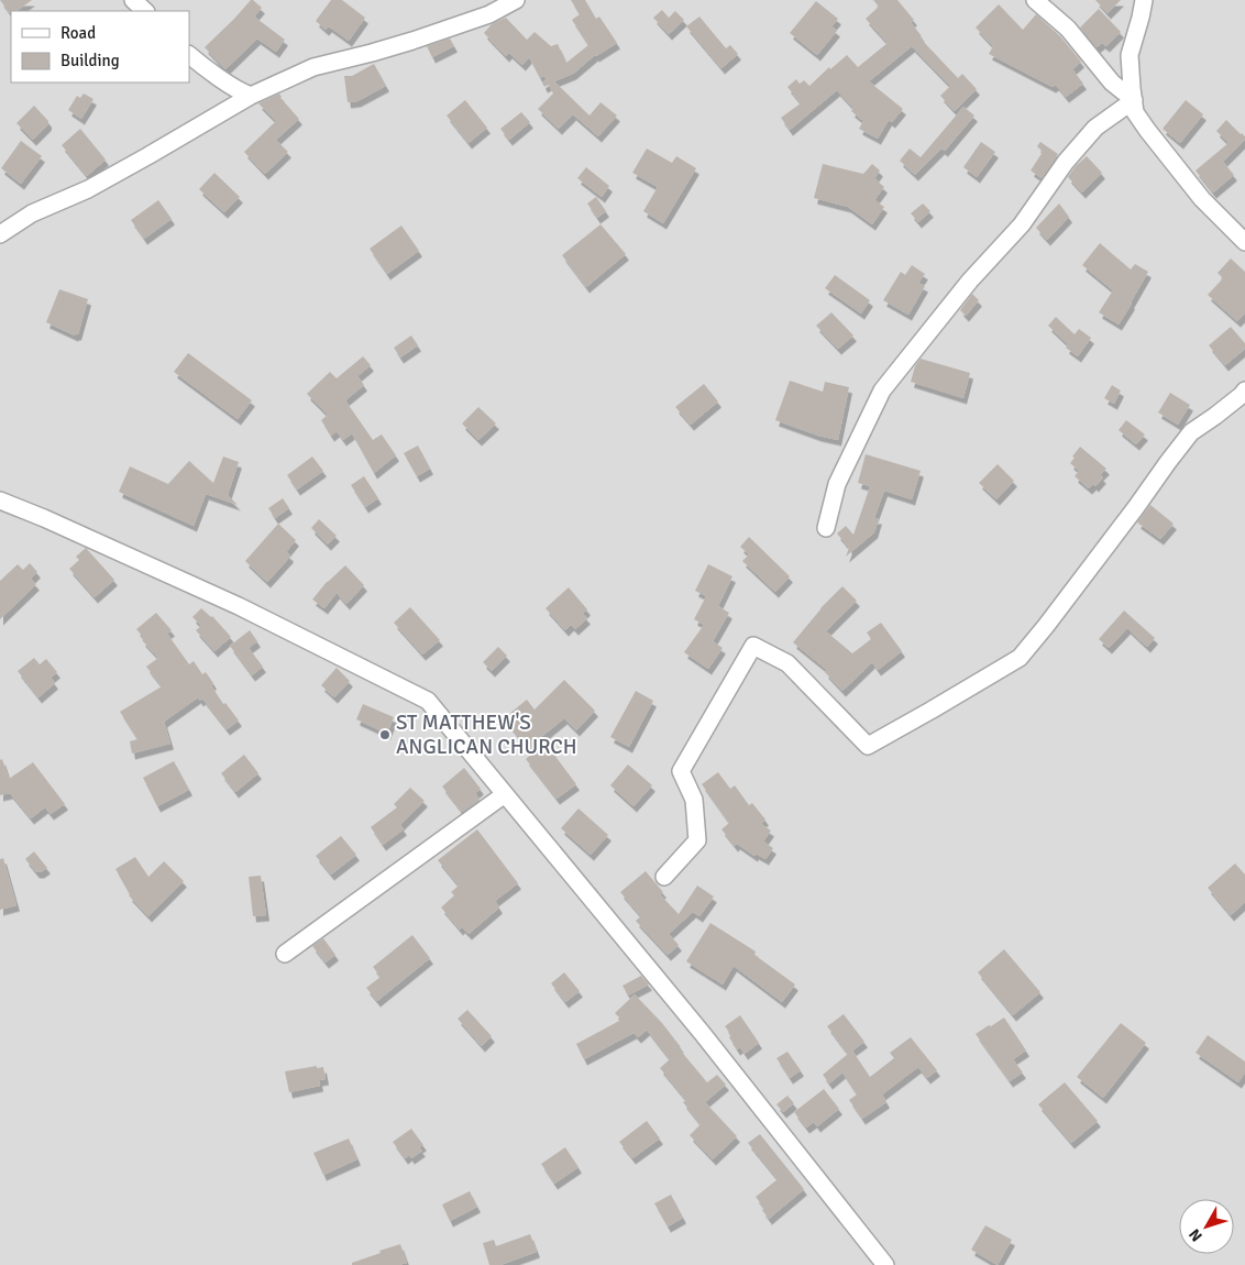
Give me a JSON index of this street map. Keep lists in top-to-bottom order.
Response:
{
  "places": ["ST MATTHEW'S ANGLICAN CHURCH"],
  "legend": ["Road", "Building"],
  "north": "bottom left"
}
